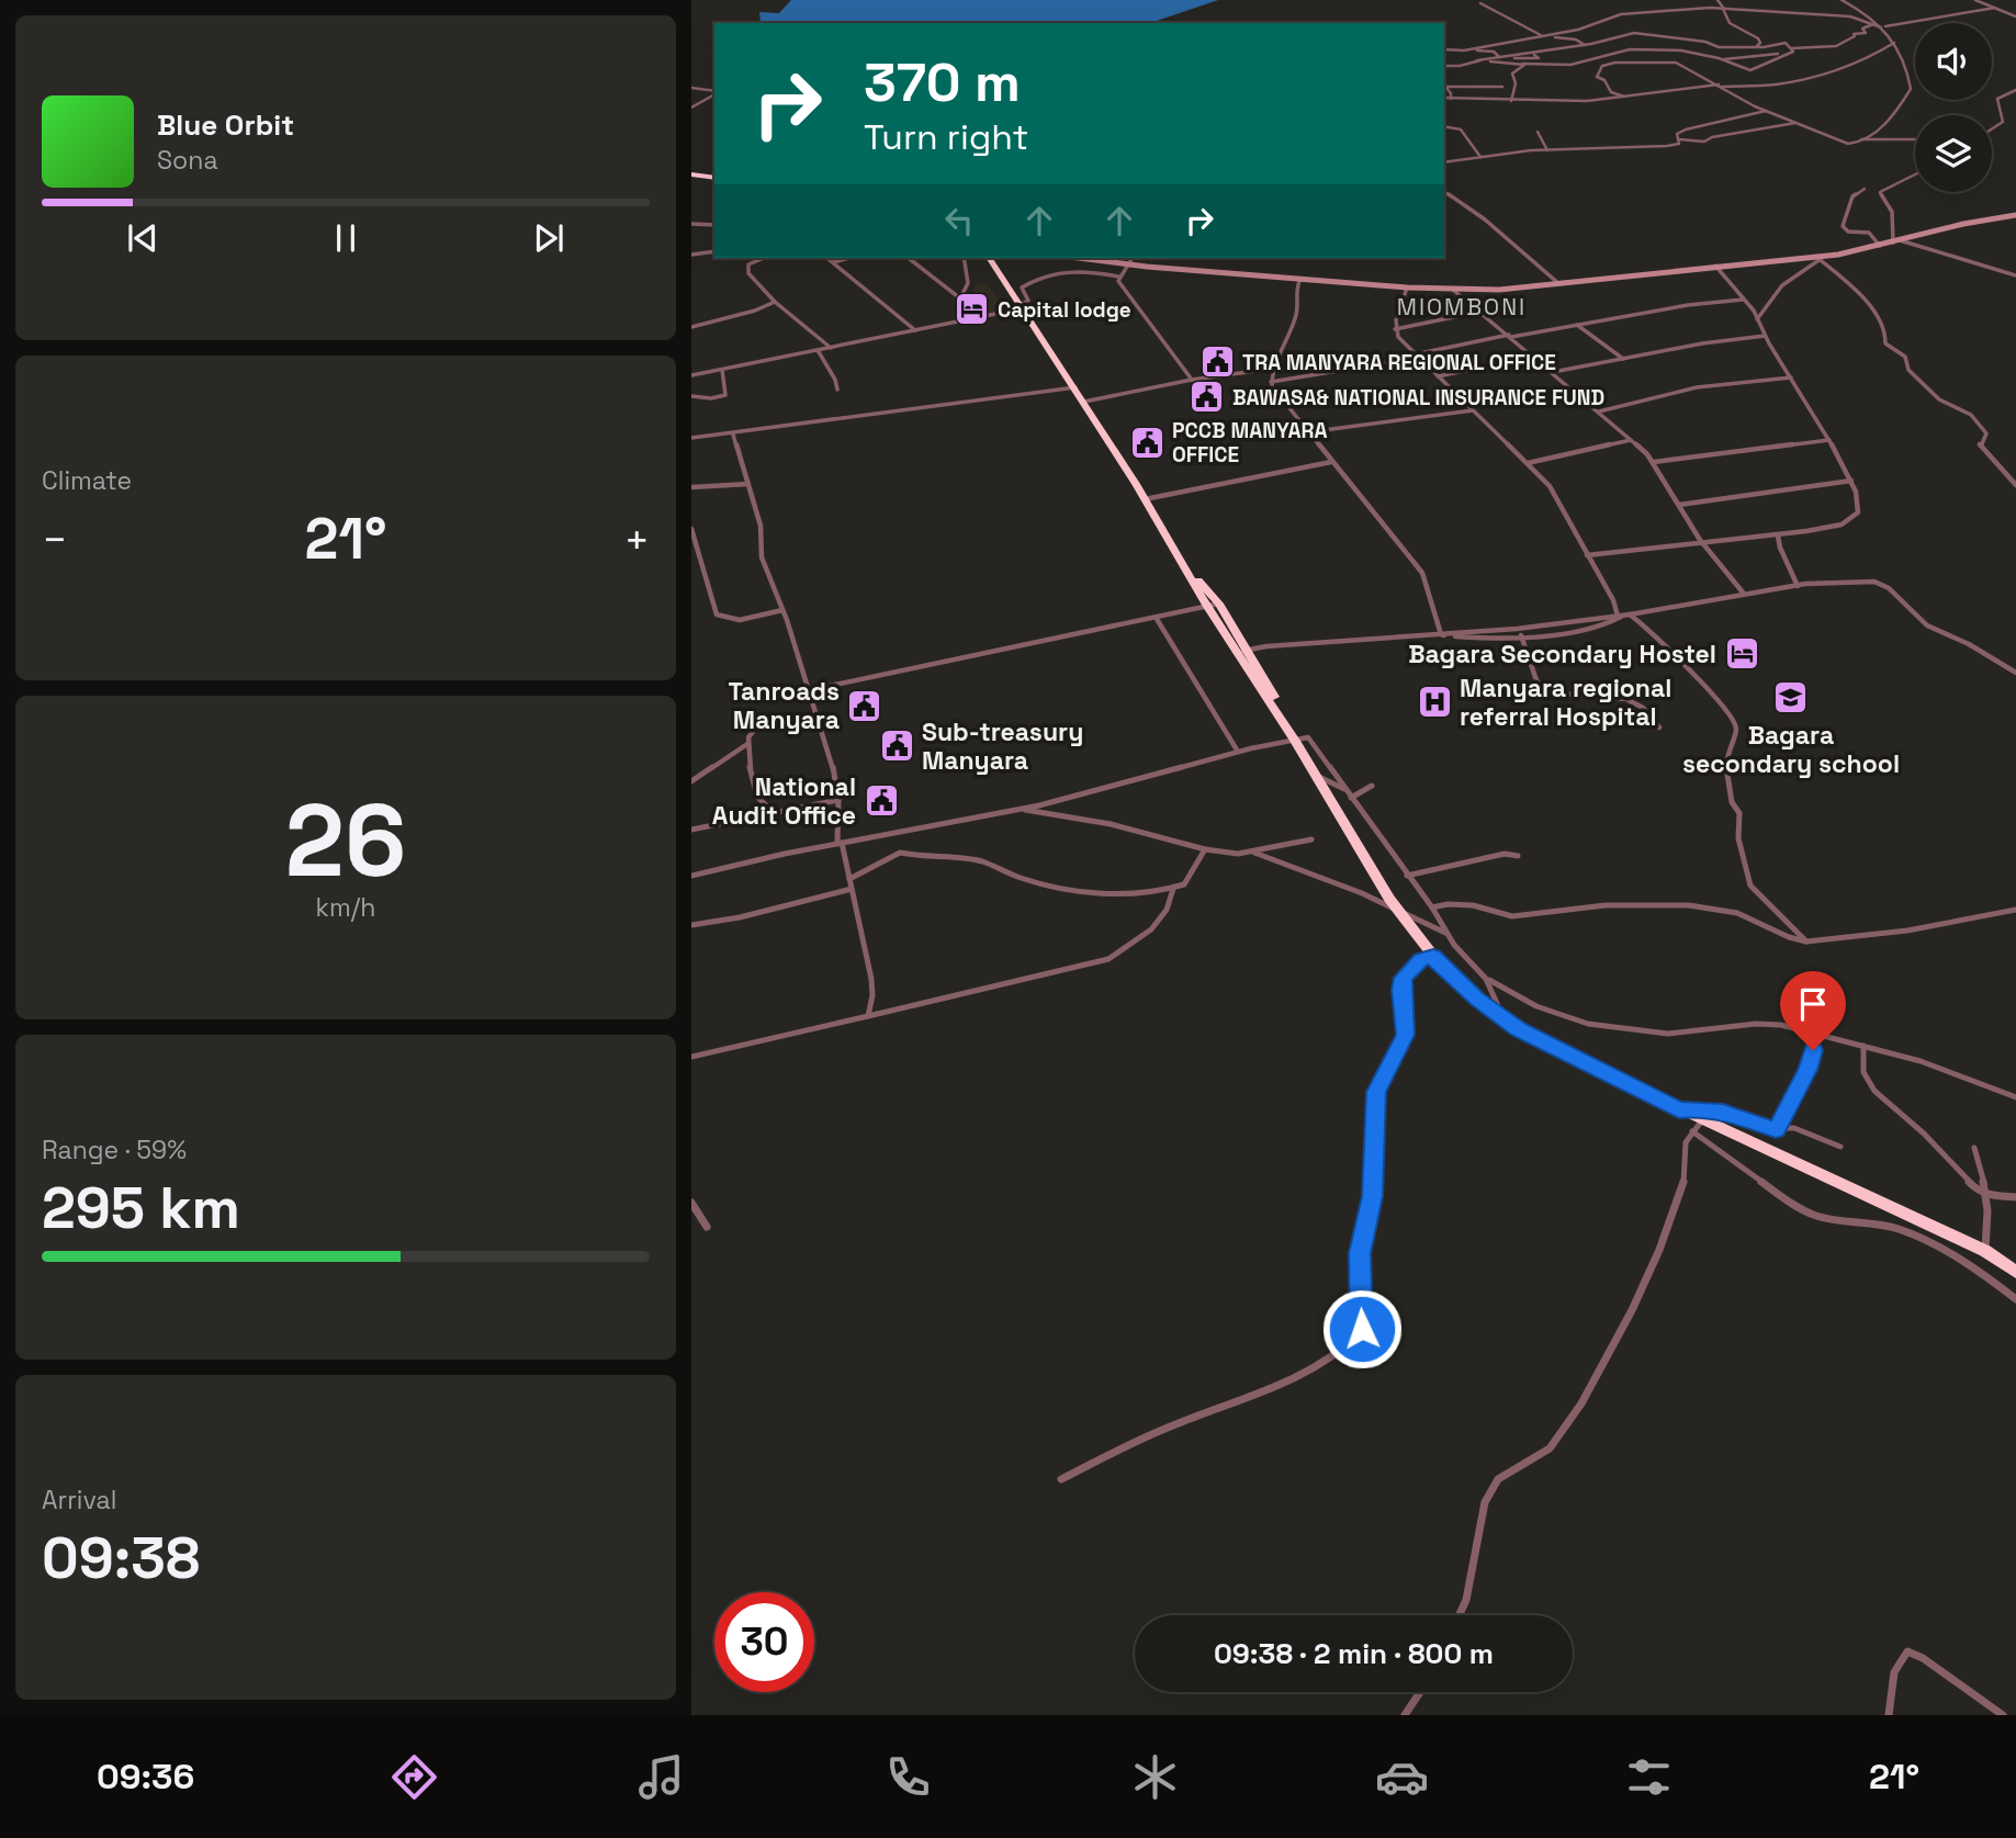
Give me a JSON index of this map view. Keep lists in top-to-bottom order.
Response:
{
  "districts": ["MIOMBONI"],
  "places": {
    "hotel": ["Capital lodge", "Bagara Secondary Hostel"],
    "public building": [
      "TRA MANYARA REGIONAL OFFICE",
      "BAWASA& NATIONAL INSURANCE FUND",
      "PCCB MANYARA OFFICE",
      "Tanroads Manyara",
      "Sub-treasury Manyara",
      "National Audit Office"
    ],
    "school or university": ["Bagara secondary school"],
    "hospital": ["Manyara regional referral Hospital"]
  },
  "page": {
    "turn": ["370 m", "Turn right"],
    "song": ["Blue Orbit", "Sona"],
    "tile": [
      "Climate",
      ["26", "km/h"],
      ["Range · 59%", "295 km"],
      ["Arrival", "09:38"]
    ],
    "heat": ["−", "21°", "+"],
    "limit": "30",
    "trip": "09:38 · 2 min · 800 m",
    "tabs": ["09:36", "21°"]
  }
}
